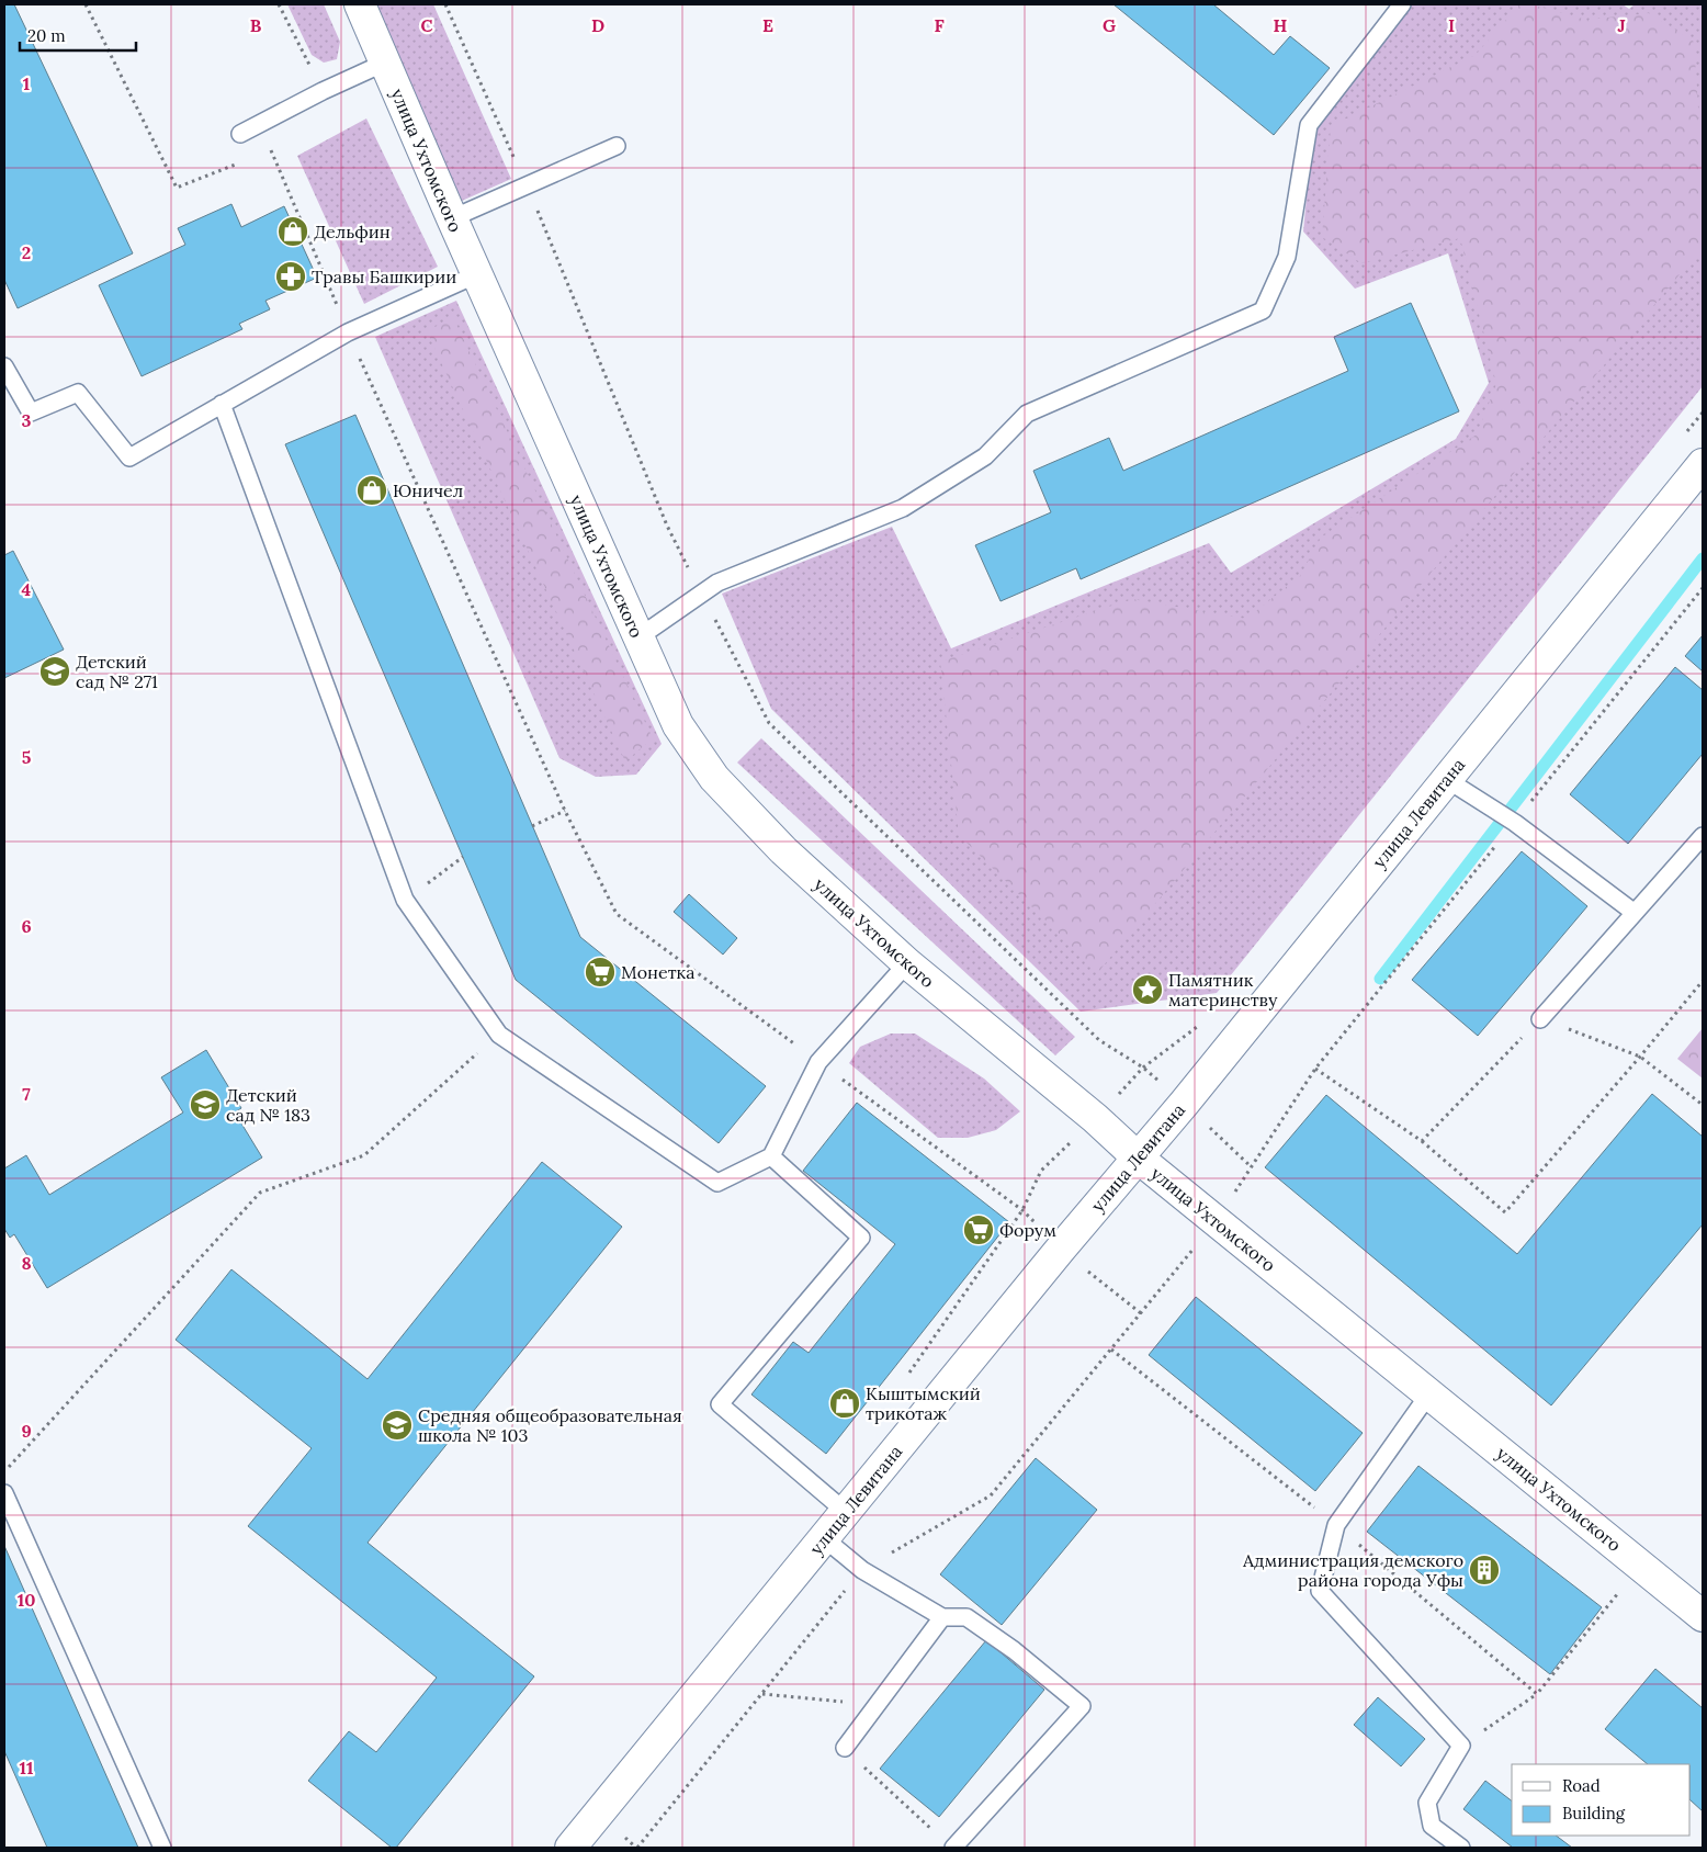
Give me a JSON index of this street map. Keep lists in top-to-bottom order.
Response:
{
  "streets": {
    "street": ["улица Ухтомского", "улица Левитана"]
  },
  "crossings": [
    ["улица Ухтомского", "улица Левитана"]
  ],
  "places": {
    "shop": ["Дельфин", "Юничел", "Кыштымский трикотаж"],
    "pharmacy": ["Травы Башкирии"],
    "school or university": ["Детский сад № 271", "Детский сад № 183", "Средняя общеобразовательная школа № 103"],
    "supermarket": ["Монетка", "Форум"],
    "place": ["Памятник материнству"],
    "building": ["Администрация демского района города Уфы"]
  },
  "legend": ["Road", "Building"],
  "scale_bar": "20 m",
  "grid": {
    "columns": [
      "B",
      "C",
      "D",
      "E",
      "F",
      "G",
      "H",
      "I",
      "J"
    ],
    "rows": [
      "1",
      "2",
      "3",
      "4",
      "5",
      "6",
      "7",
      "8",
      "9",
      "10",
      "11"
    ]
  }
}
